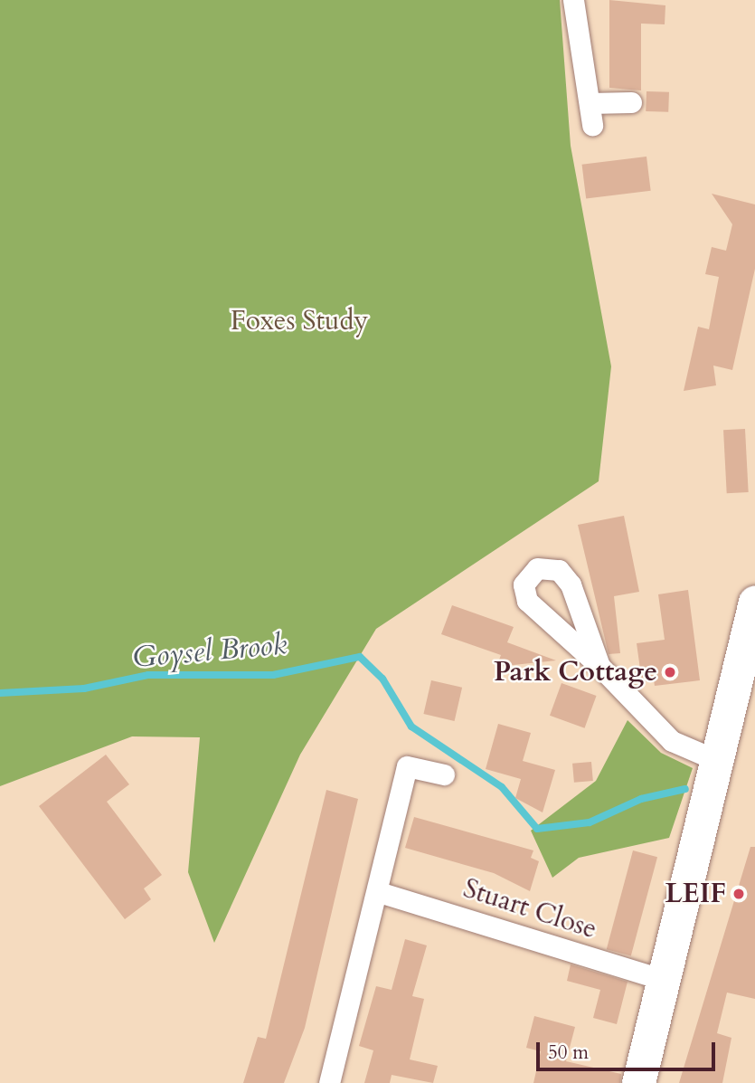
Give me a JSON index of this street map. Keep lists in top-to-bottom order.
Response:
{
  "streets": {
    "street": ["Stuart Close"]
  },
  "water": ["Goysel Brook"],
  "parks": ["Foxes Study"],
  "places": ["Park Cottage", "LEIF"],
  "scale_bar": "50 m"
}
